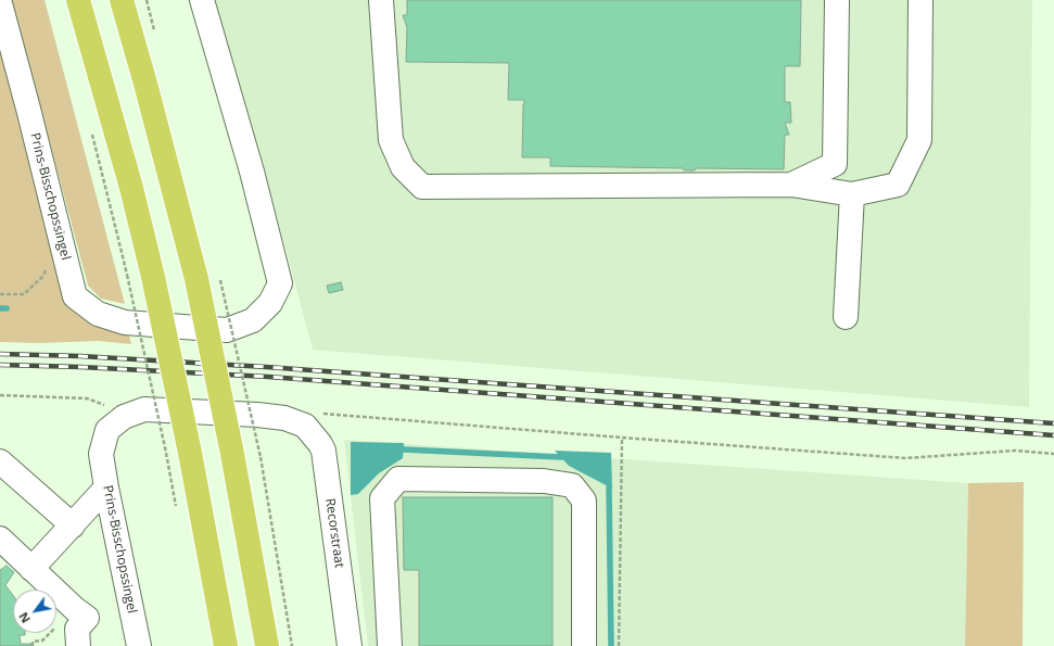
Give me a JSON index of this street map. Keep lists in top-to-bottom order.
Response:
{
  "streets": {
    "street": ["Prins-Bisschopssingel", "Recorstraat"]
  },
  "crossings": [
    ["Prins-Bisschopssingel", "Recorstraat"]
  ],
  "north": "bottom left"
}
